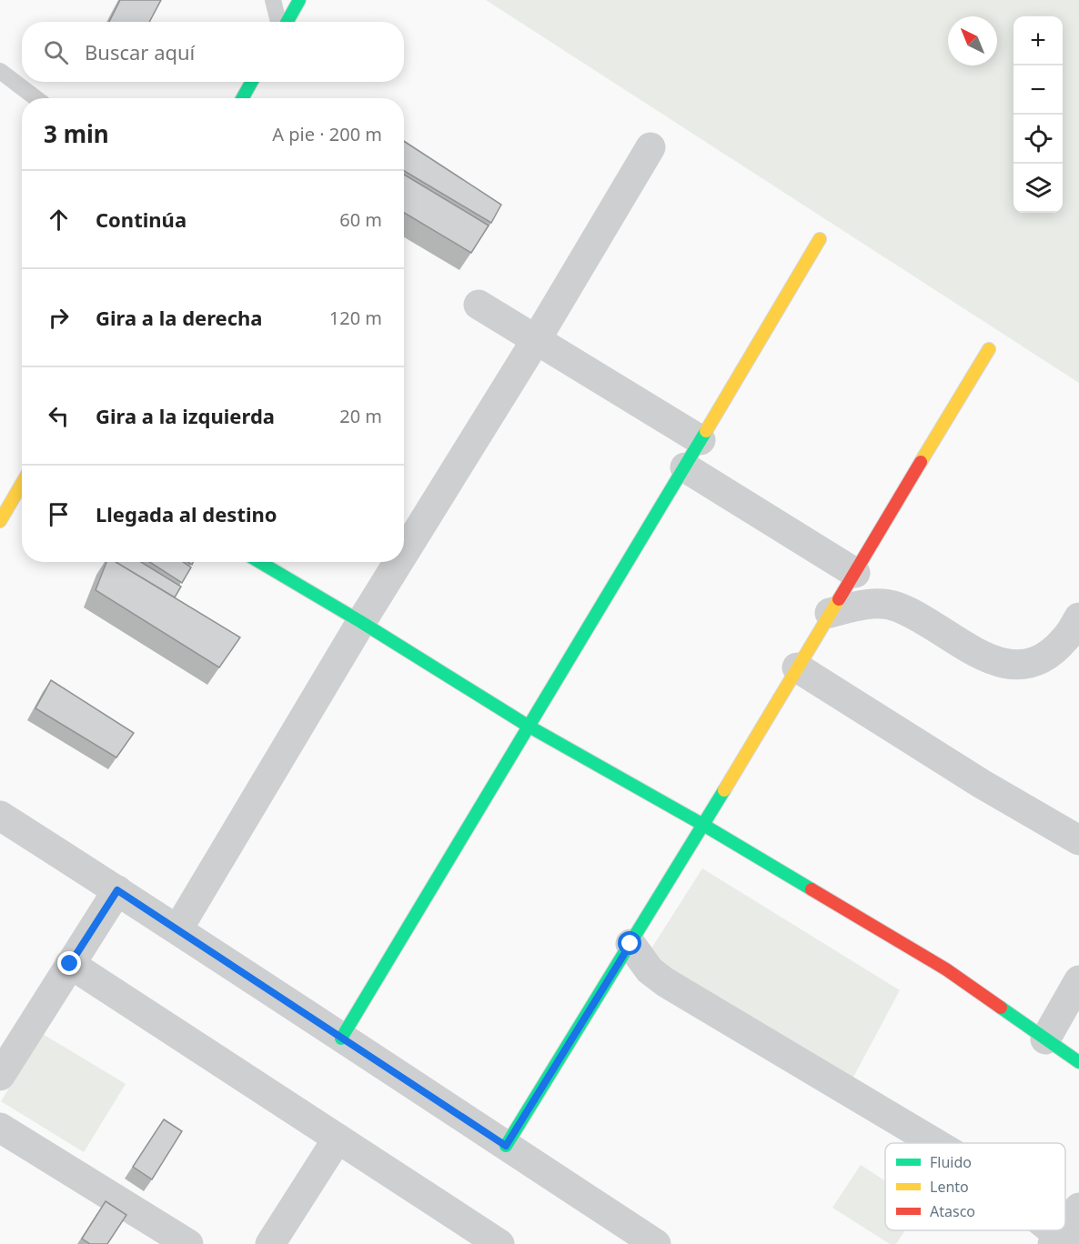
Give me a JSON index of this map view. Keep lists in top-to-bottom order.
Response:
{
  "legend": ["Fluido", "Lento", "Atasco"],
  "north": "top left",
  "page": {
    "map_buttons": ["+", "−"],
    "search": "Buscar aquí",
    "heading": ["3 min", "A pie · 200 m"],
    "list": [
      ["Continúa", "60 m"],
      ["Gira a la derecha", "120 m"],
      ["Gira a la izquierda", "20 m"],
      "Llegada al destino"
    ]
  }
}
